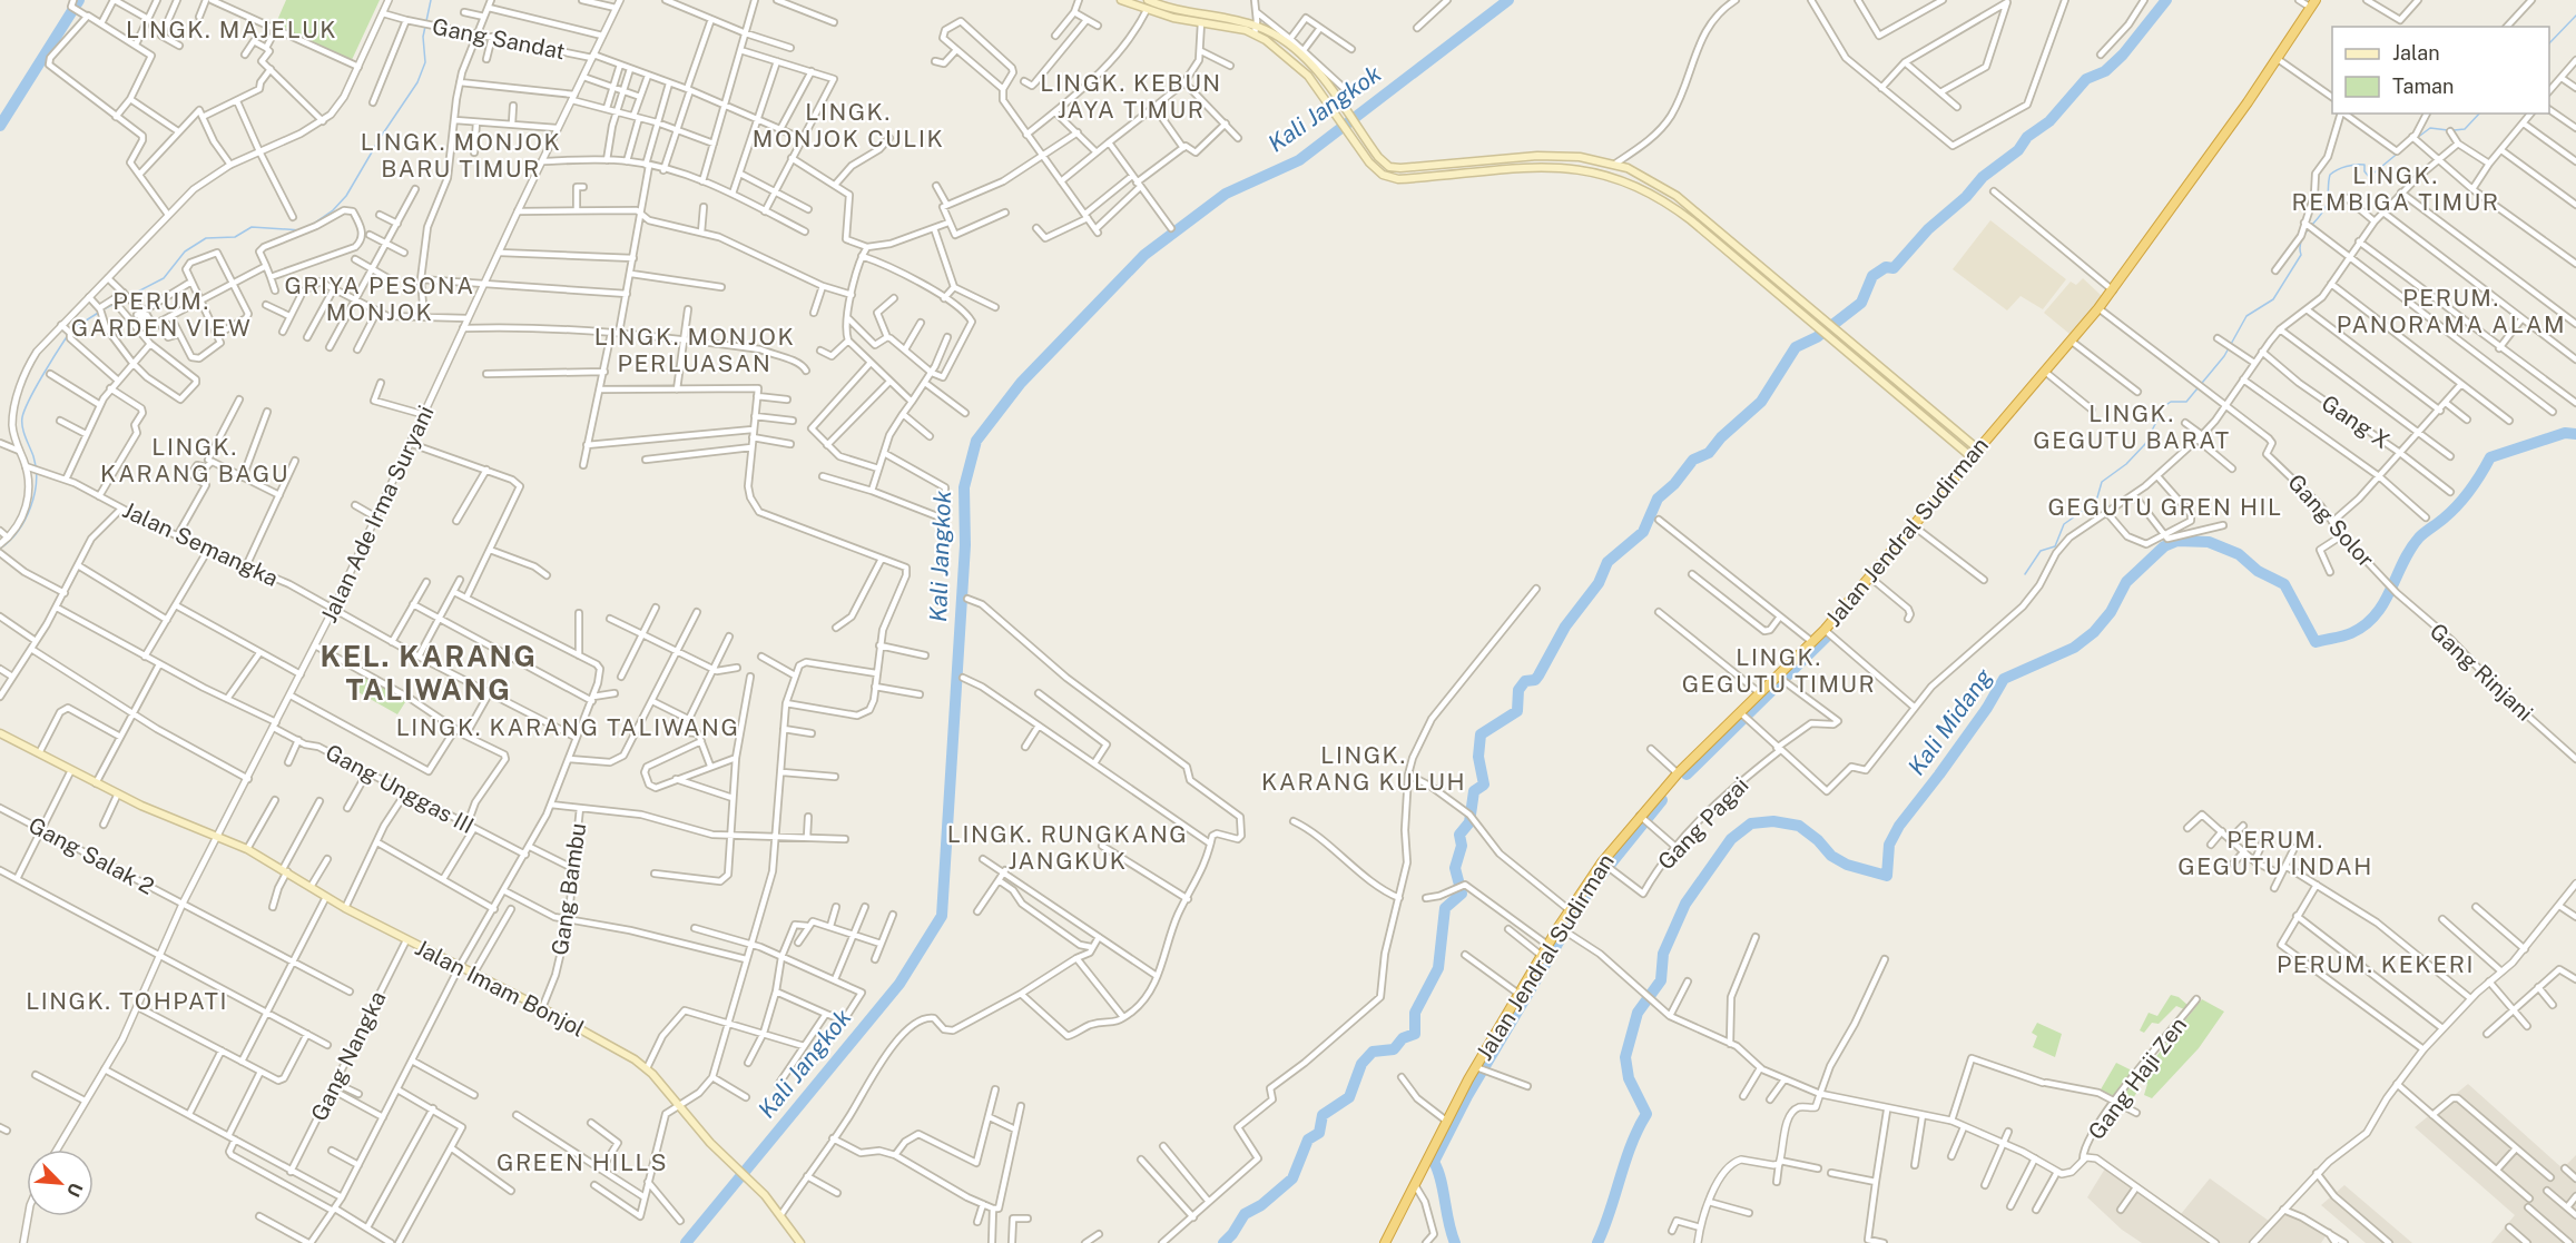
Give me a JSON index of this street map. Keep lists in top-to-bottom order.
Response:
{
  "streets": {
    "highway": ["Jalan Jendral Sudirman"],
    "main road": ["Jalan Imam Bonjol"],
    "street": [
      "Gang Sandat",
      "Gang X",
      "Jalan Ade Irma Suryani",
      "Gang Solor",
      "Jalan Semangka",
      "Gang Rinjani",
      "Gang Unggas III",
      "Gang Pagai",
      "Gang Salak 2",
      "Gang Bambu",
      "Gang Nangka",
      "Gang Haji Zen"
    ]
  },
  "crossings": [
    ["Gang Sandat", "Jalan Ade Irma Suryani"],
    ["Jalan Ade Irma Suryani", "Jalan Semangka"],
    ["Jalan Ade Irma Suryani", "Gang Unggas III"],
    ["Jalan Ade Irma Suryani", "Gang Salak 2"],
    ["Jalan Ade Irma Suryani", "Jalan Imam Bonjol"],
    ["Gang Solor", "Jalan Jendral Sudirman"],
    ["Gang Solor", "Gang Rinjani"],
    ["Jalan Jendral Sudirman", "Gang Pagai"],
    ["Gang Bambu", "Jalan Imam Bonjol"],
    ["Jalan Imam Bonjol", "Gang Nangka"]
  ],
  "districts": [
    "LINGK. MAJELUK",
    "LINGK. KEBUN JAYA TIMUR",
    "LINGK. MONJOK CULIK",
    "LINGK. MONJOK BARU TIMUR",
    "LINGK. REMBIGA TIMUR",
    "GRIYA PESONA MONJOK",
    "PERUM. PANORAMA ALAM",
    "PERUM. GARDEN VIEW",
    "LINGK. MONJOK PERLUASAN",
    "LINGK. GEGUTU BARAT",
    "LINGK. KARANG BAGU",
    "GEGUTU GREN HIL",
    "KEL. KARANG TALIWANG",
    "LINGK. GEGUTU TIMUR",
    "LINGK. KARANG TALIWANG",
    "LINGK. KARANG KULUH",
    "LINGK. RUNGKANG JANGKUK",
    "PERUM. GEGUTU INDAH",
    "PERUM. KEKERI",
    "LINGK. TOHPATI",
    "GREEN HILLS"
  ],
  "water": ["Kali Jangkok", "Kali Midang"],
  "legend": ["Jalan", "Taman"],
  "north": "bottom right"
}
